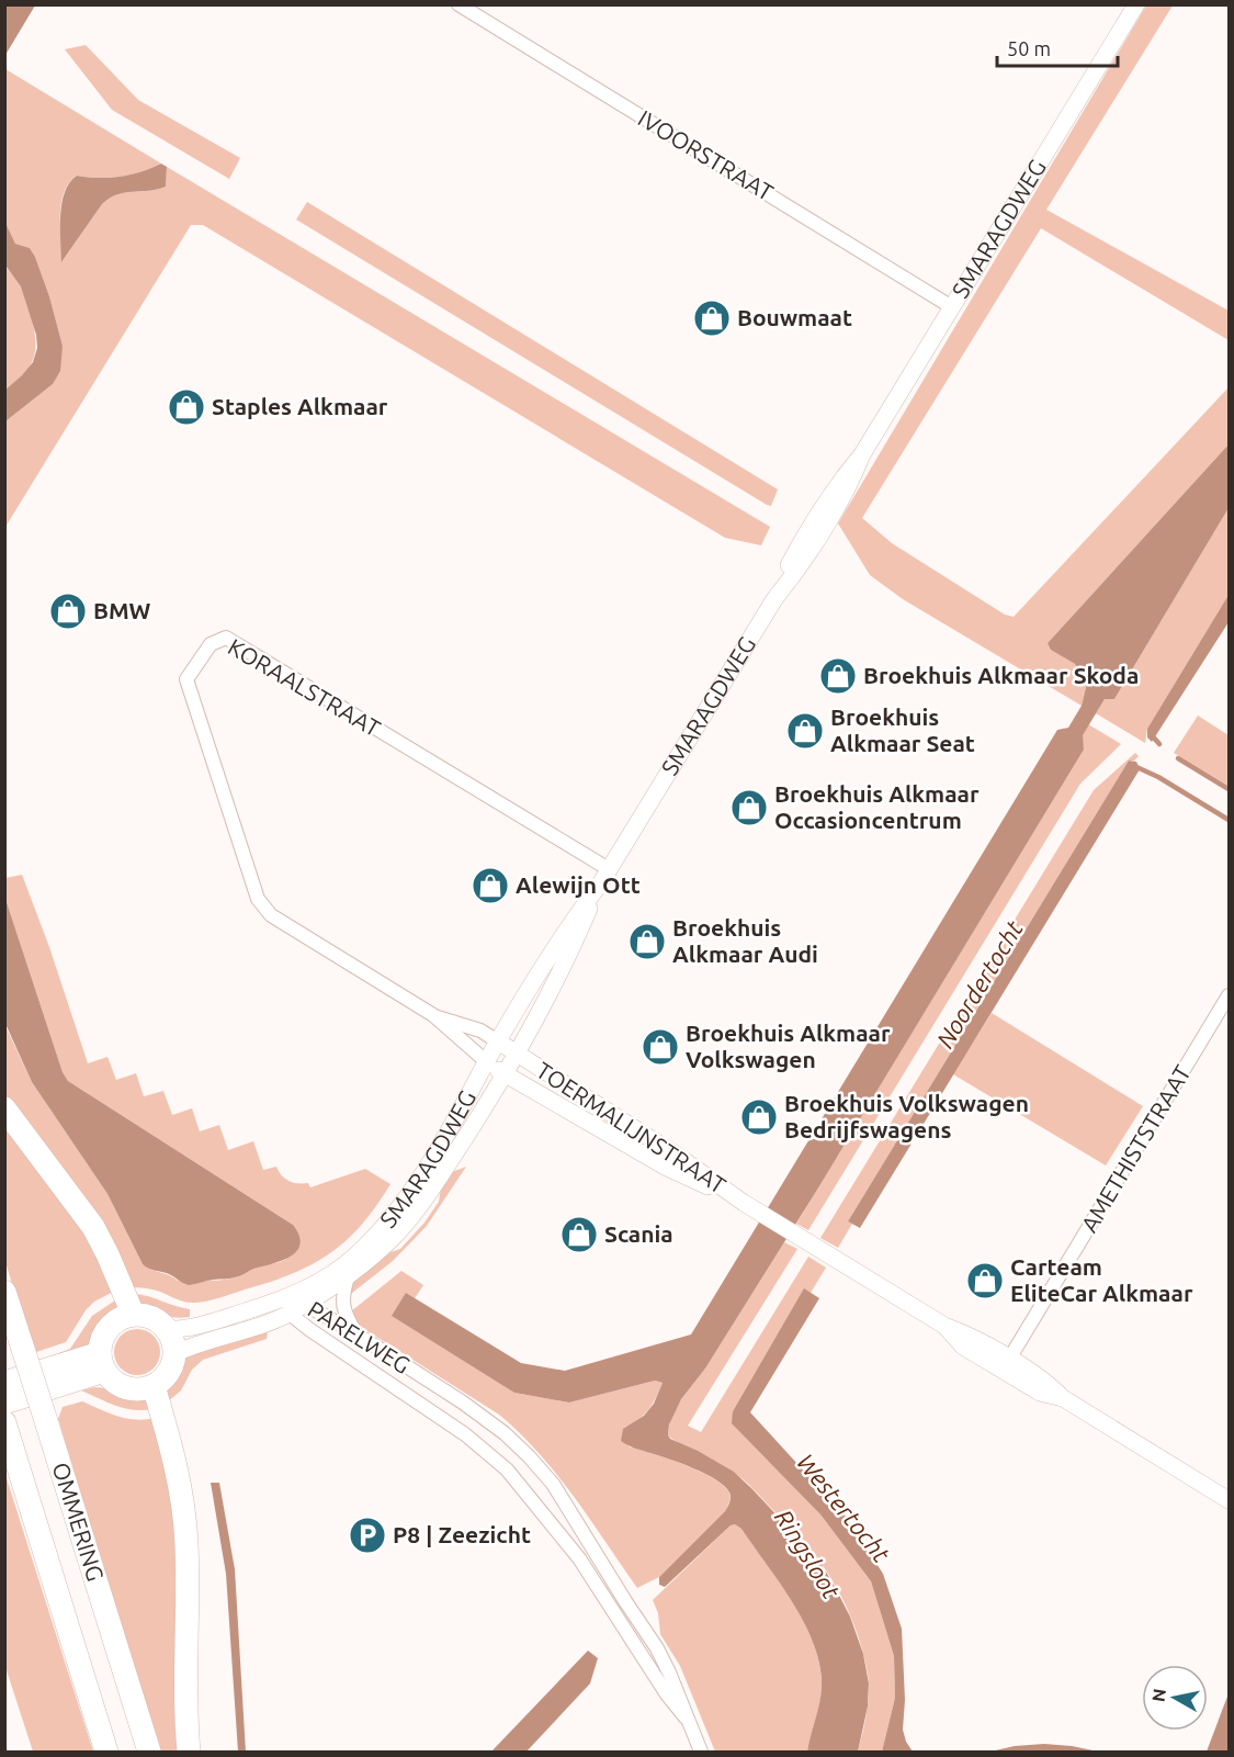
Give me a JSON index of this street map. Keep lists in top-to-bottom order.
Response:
{
  "streets": {
    "highway": ["OMMERING"],
    "street": [
      "IVOORSTRAAT",
      "SMARAGDWEG",
      "KORAALSTRAAT",
      "TOERMALIJNSTRAAT",
      "AMETHISTSTRAAT",
      "PARELWEG"
    ]
  },
  "crossings": [
    ["IVOORSTRAAT", "SMARAGDWEG"],
    ["SMARAGDWEG", "KORAALSTRAAT"],
    ["SMARAGDWEG", "TOERMALIJNSTRAAT"],
    ["SMARAGDWEG", "PARELWEG"],
    ["KORAALSTRAAT", "TOERMALIJNSTRAAT"]
  ],
  "water": ["Noordertocht", "Westertocht", "Ringsloot"],
  "places": {
    "shop": [
      "Bouwmaat",
      "Staples Alkmaar",
      "BMW",
      "Broekhuis Alkmaar Skoda",
      "Broekhuis Alkmaar Seat",
      "Broekhuis Alkmaar Occasioncentrum",
      "Alewijn Ott",
      "Broekhuis Alkmaar Audi",
      "Broekhuis Alkmaar Volkswagen",
      "Broekhuis Volkswagen Bedrijfswagens",
      "Scania",
      "Carteam EliteCar Alkmaar"
    ],
    "parking": ["P8 | Zeezicht"]
  },
  "scale_bar": "50 m",
  "north": "left"
}
